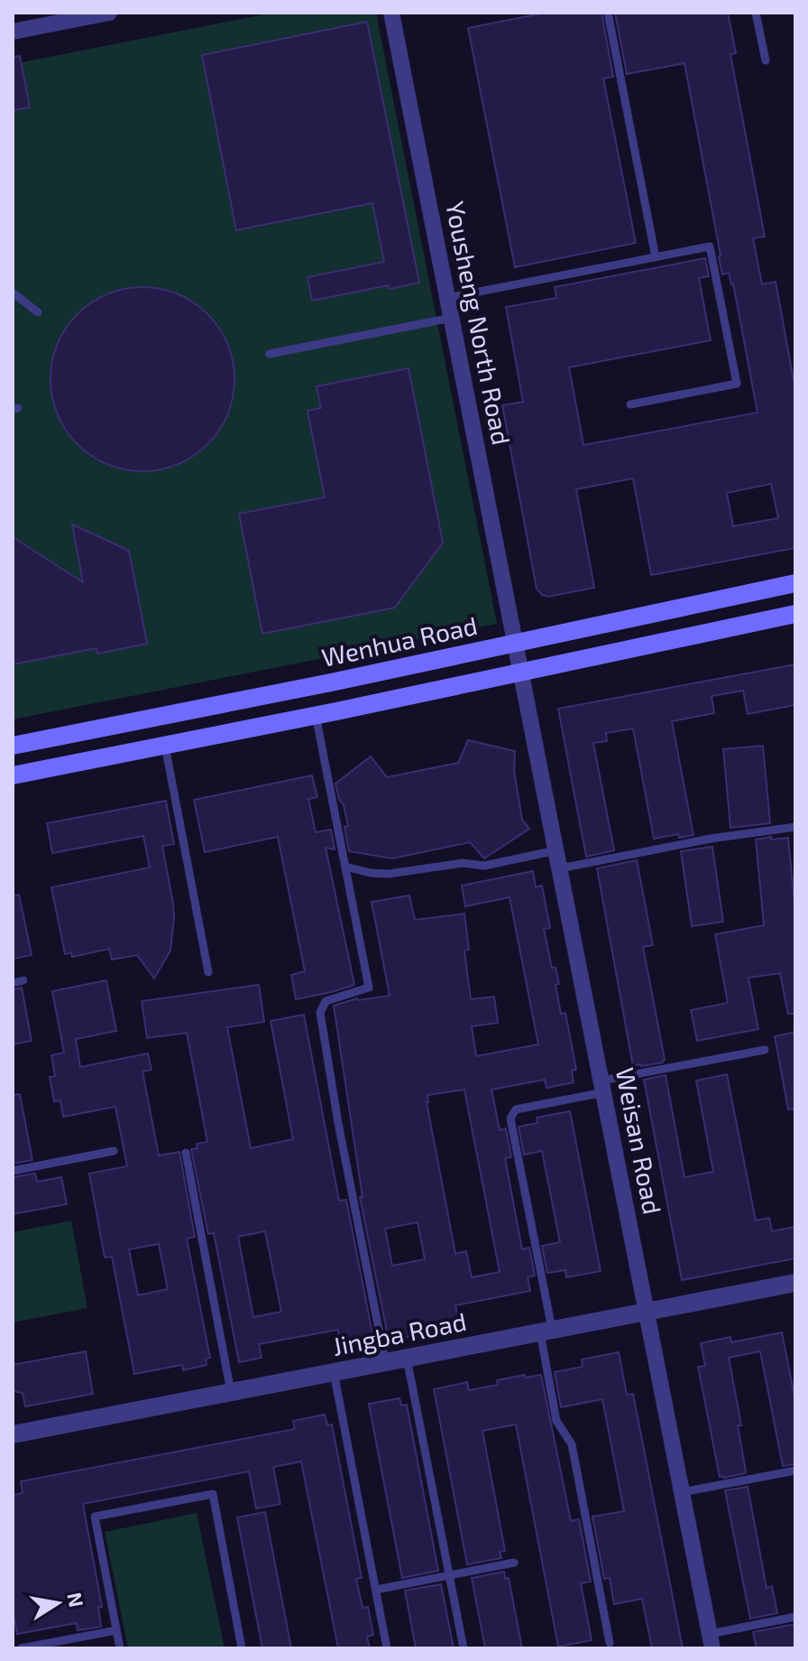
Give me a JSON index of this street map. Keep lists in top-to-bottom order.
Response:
{
  "streets": {
    "main road": ["Wenhua Road"],
    "street": ["Yousheng North Road", "Weisan Road", "Jingba Road"]
  },
  "crossings": [
    ["Yousheng North Road", "Wenhua Road"],
    ["Yousheng North Road", "Weisan Road"],
    ["Wenhua Road", "Weisan Road"],
    ["Weisan Road", "Jingba Road"]
  ],
  "north": "right"
}
